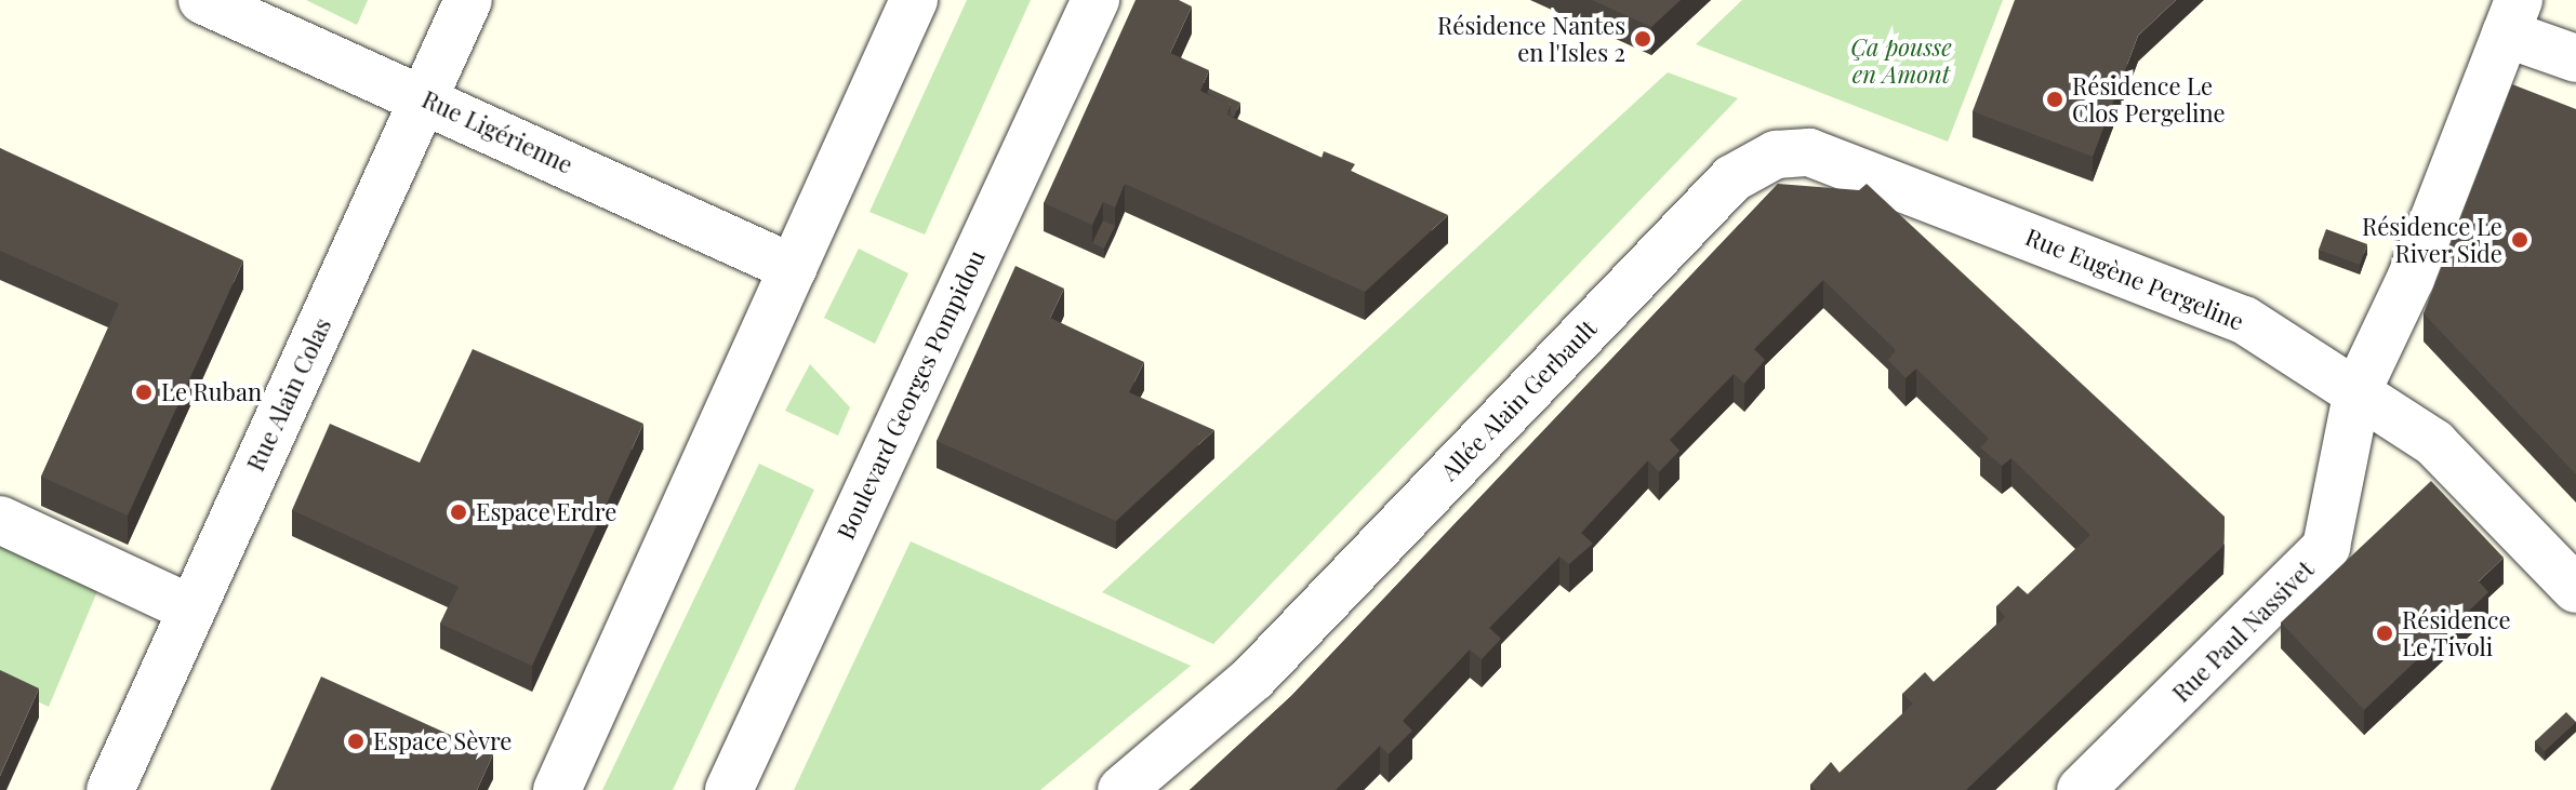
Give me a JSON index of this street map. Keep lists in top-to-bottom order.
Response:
{
  "streets": {
    "street": [
      "Rue Ligérienne",
      "Rue Eugène Pergeline",
      "Rue Alain Colas",
      "Boulevard Georges Pompidou",
      "Allée Alain Gerbault",
      "Rue Paul Nassivet"
    ]
  },
  "crossings": [
    ["Rue Ligérienne", "Rue Alain Colas"],
    ["Rue Eugène Pergeline", "Allée Alain Gerbault"],
    ["Rue Eugène Pergeline", "Rue Paul Nassivet"]
  ],
  "parks": ["Ça pousse en Amont"],
  "places": [
    "Résidence Nantes en l'Isles 2",
    "Résidence Le Clos Pergeline",
    "Résidence Le River Side",
    "Le Ruban",
    "Espace Erdre",
    "Résidence Le Tivoli",
    "Espace Sèvre"
  ]
}
